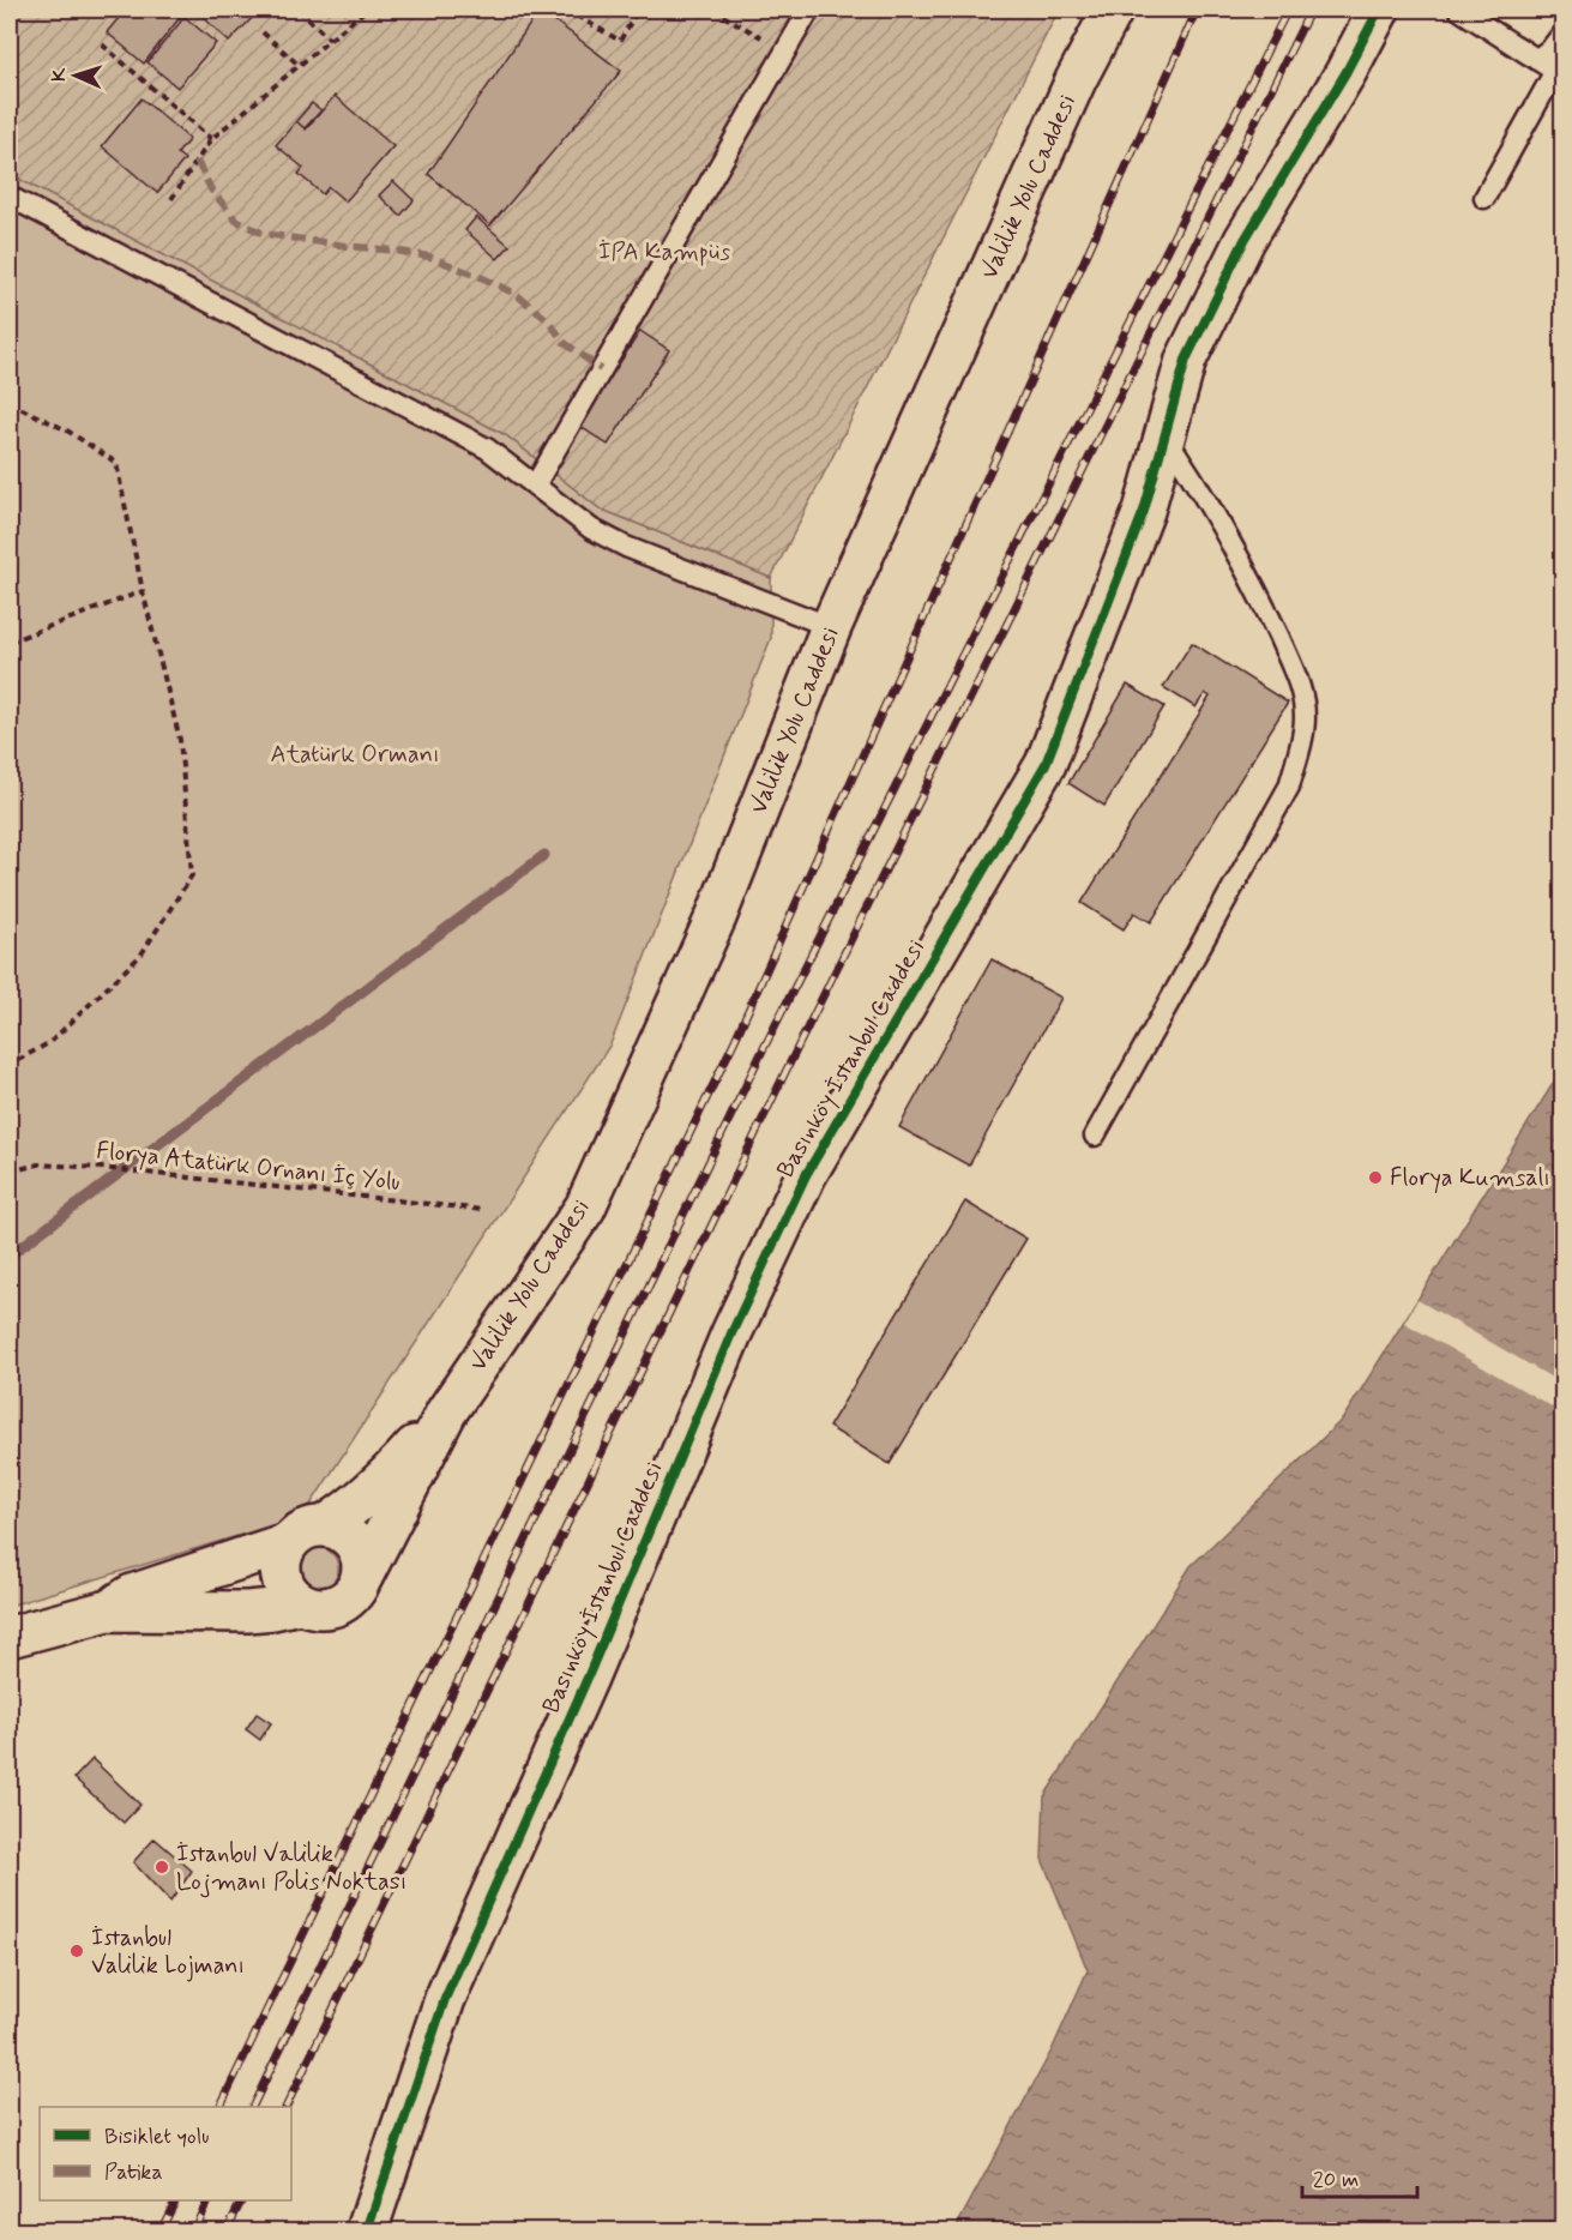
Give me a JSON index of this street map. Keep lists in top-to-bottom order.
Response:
{
  "streets": {
    "main road": ["Valilik Yolu Caddesi", "Basınköy İstanbul Caddesi"],
    "path": ["Florya Atatürk Ornanı İç Yolu"]
  },
  "parks": ["İPA Kampüs", "Atatürk Ormanı"],
  "places": ["Florya Kumsalı", "İstanbul Valilik Lojmanı Polis Noktası", "İstanbul Valilik Lojmanı"],
  "legend": ["Bisiklet yolu", "Patika"],
  "scale_bar": "20 m",
  "north": "left"
}
